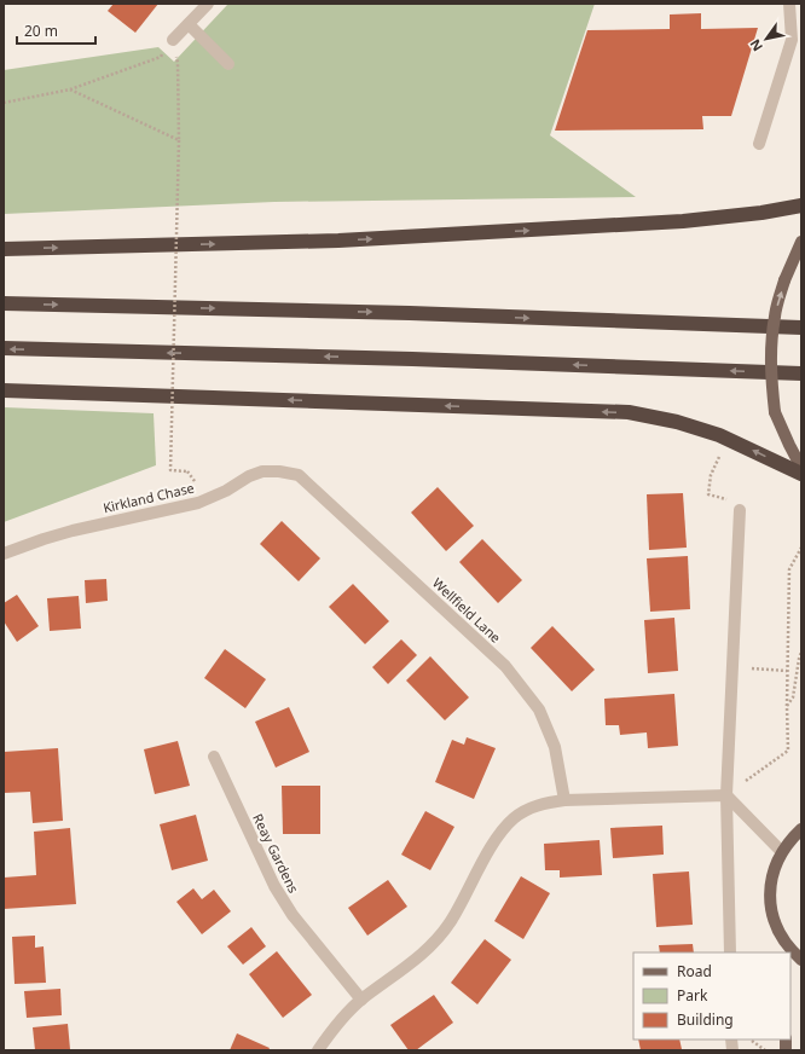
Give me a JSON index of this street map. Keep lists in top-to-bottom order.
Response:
{
  "streets": {
    "street": ["Kirkland Chase", "Wellfield Lane", "Reay Gardens"]
  },
  "crossings": [
    ["Kirkland Chase", "Wellfield Lane"]
  ],
  "legend": ["Road", "Park", "Building"],
  "scale_bar": "20 m",
  "north": "bottom left"
}
